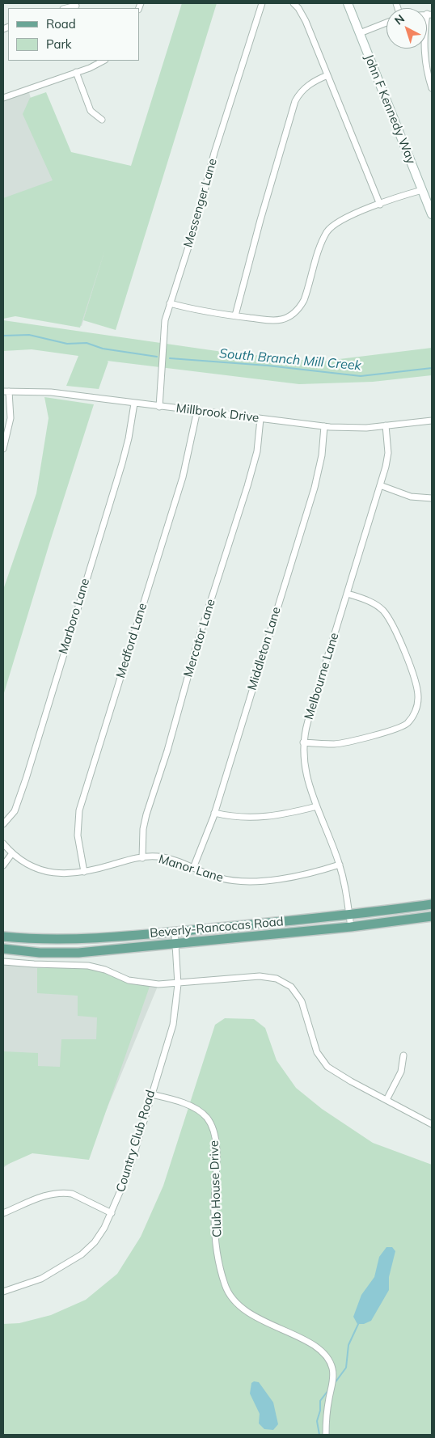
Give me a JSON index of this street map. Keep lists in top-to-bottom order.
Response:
{
  "streets": {
    "main road": ["Beverly-Rancocas Road"],
    "street": [
      "John F Kennedy Way",
      "Messenger Lane",
      "Millbrook Drive",
      "Marboro Lane",
      "Mercator Lane",
      "Medford Lane",
      "Middleton Lane",
      "Melbourne Lane",
      "Manor Lane",
      "Country Club Road",
      "Club House Drive"
    ]
  },
  "crossings": [
    ["Messenger Lane", "Millbrook Drive"],
    ["Millbrook Drive", "Marboro Lane"],
    ["Millbrook Drive", "Mercator Lane"],
    ["Millbrook Drive", "Medford Lane"],
    ["Millbrook Drive", "Middleton Lane"],
    ["Millbrook Drive", "Melbourne Lane"],
    ["Mercator Lane", "Manor Lane"],
    ["Medford Lane", "Manor Lane"],
    ["Middleton Lane", "Manor Lane"],
    ["Melbourne Lane", "Manor Lane"],
    ["Melbourne Lane", "Beverly-Rancocas Road"],
    ["Beverly-Rancocas Road", "Country Club Road"],
    ["Country Club Road", "Club House Drive"]
  ],
  "water": ["South Branch Mill Creek"],
  "legend": ["Road", "Park"],
  "north": "top left"
}
